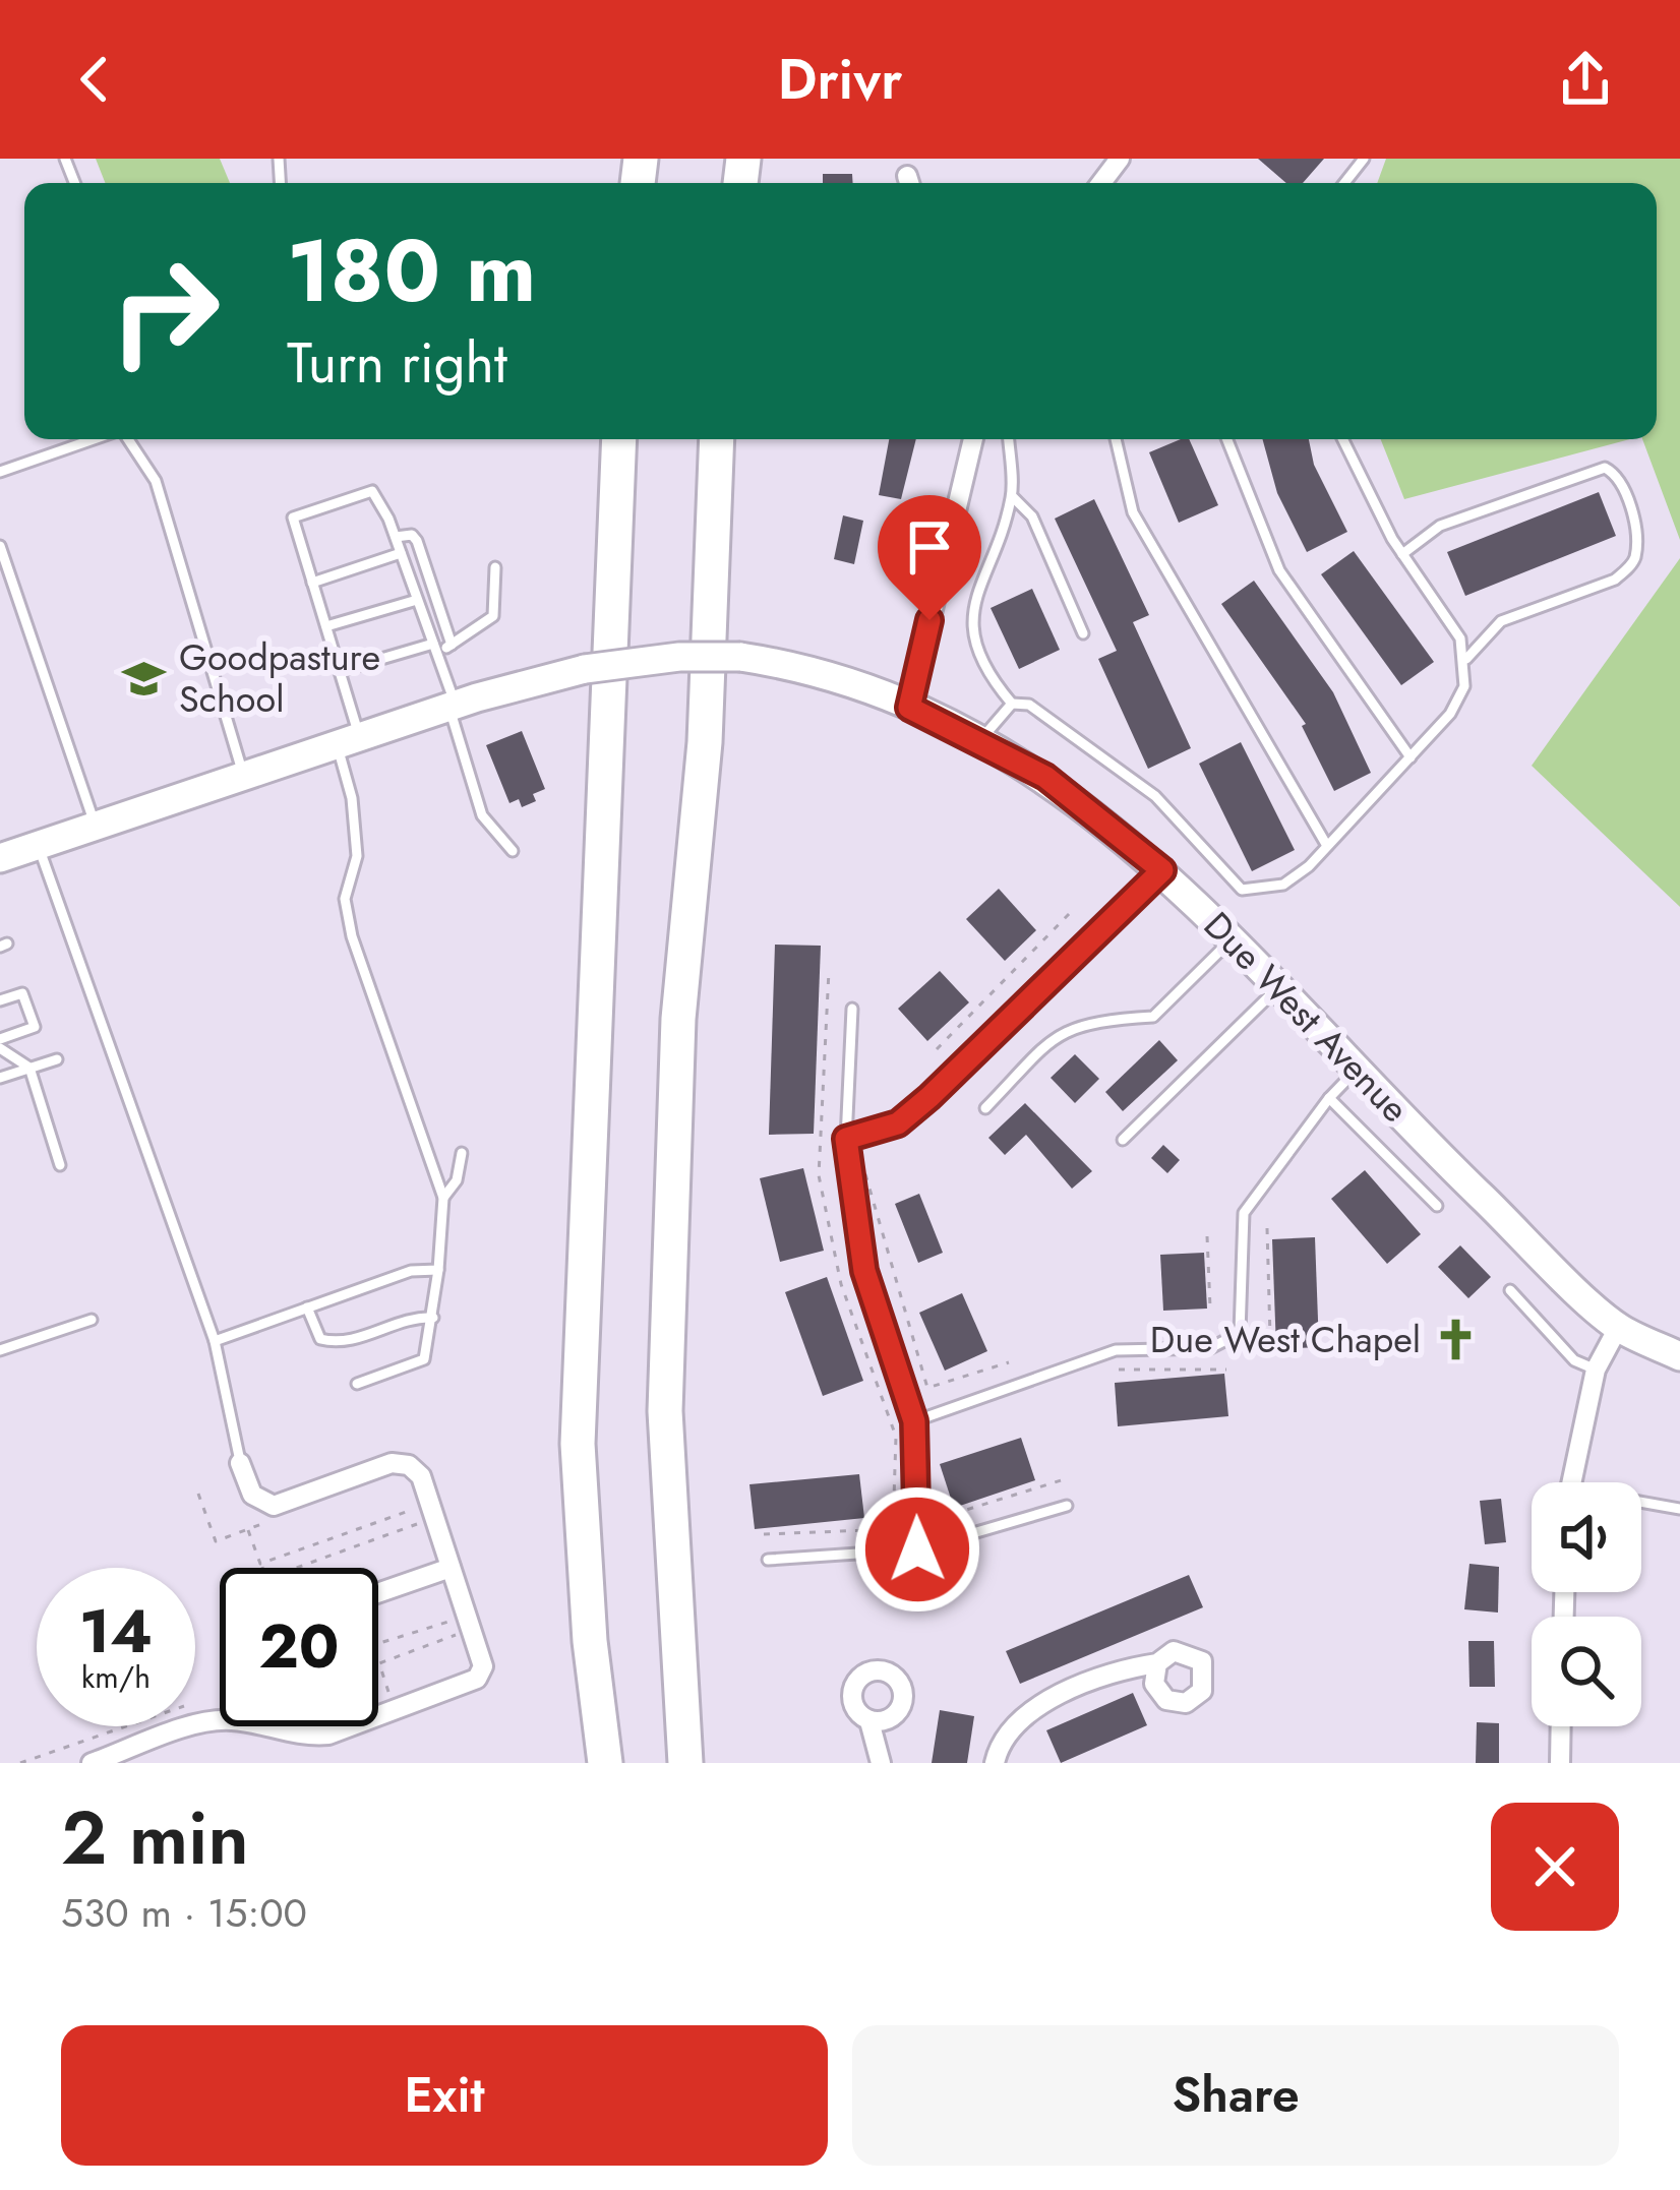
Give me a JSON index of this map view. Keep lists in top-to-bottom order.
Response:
{
  "streets": {
    "main road": ["Due West Avenue"]
  },
  "places": {
    "school or university": ["Goodpasture School"],
    "church": ["Due West Chapel"]
  },
  "page": {
    "header": "Drivr",
    "turn": ["180 m", "Turn right"],
    "speed": "14 km/h",
    "limit": "20",
    "heading": ["2 min", "530 m · 15:00"],
    "buttons": ["Exit", "Share"]
  }
}
